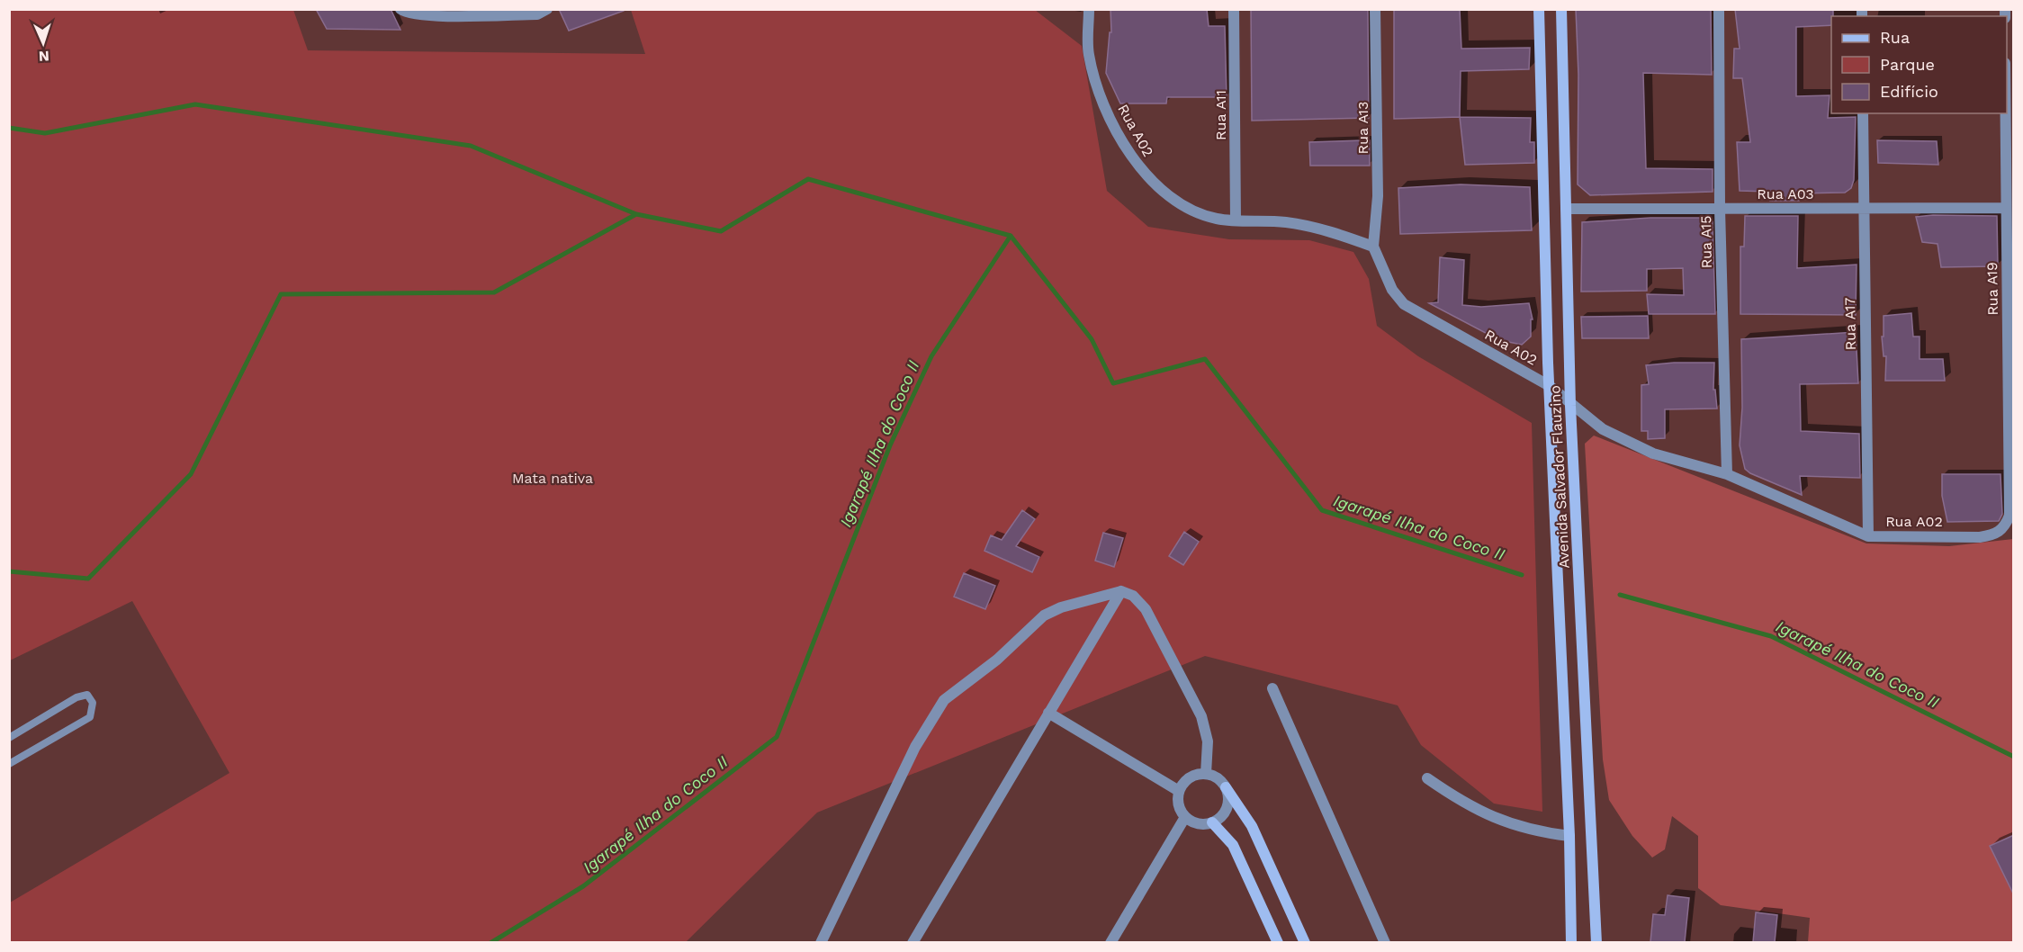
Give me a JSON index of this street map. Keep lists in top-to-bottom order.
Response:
{
  "streets": {
    "street": [
      "Rua A11",
      "Rua A13",
      "Rua A02",
      "Rua A03",
      "Rua A15",
      "Rua A19",
      "Rua A17",
      "Avenida Salvador Flauzino"
    ]
  },
  "crossings": [
    ["Rua A11", "Rua A02"],
    ["Rua A13", "Rua A02"],
    ["Rua A02", "Rua A15"],
    ["Rua A02", "Rua A19"],
    ["Rua A02", "Rua A17"],
    ["Rua A02", "Avenida Salvador Flauzino"],
    ["Rua A03", "Rua A15"],
    ["Rua A03", "Rua A19"],
    ["Rua A03", "Rua A17"],
    ["Rua A03", "Avenida Salvador Flauzino"]
  ],
  "water": ["Igarapé Ilha do Coco II"],
  "parks": ["Mata nativa"],
  "legend": ["Rua", "Parque", "Edifício"],
  "north": "bottom"
}
